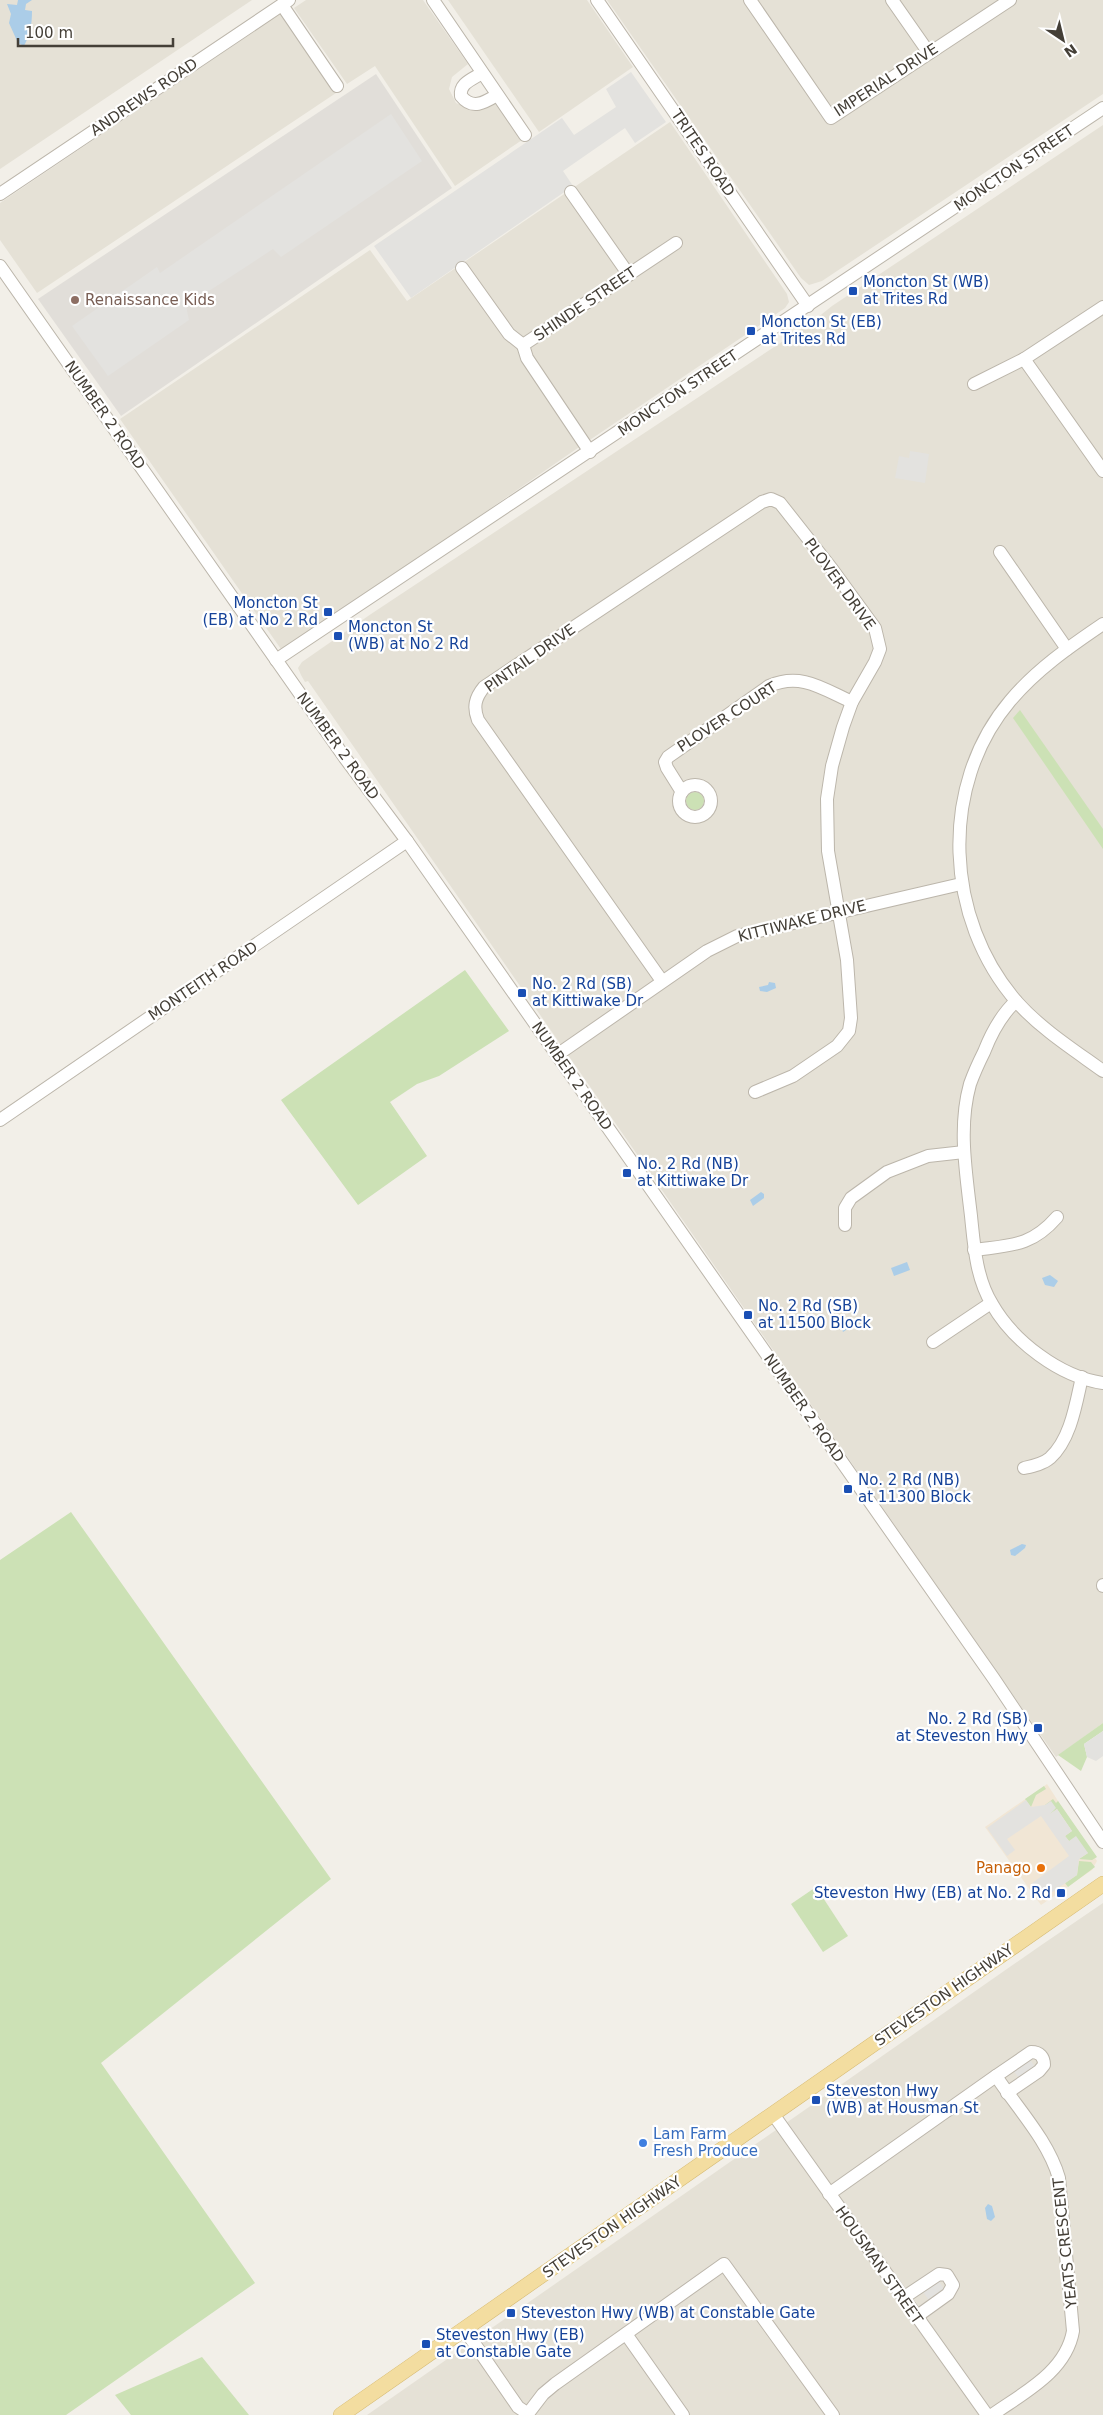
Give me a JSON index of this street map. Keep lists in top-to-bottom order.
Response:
{
  "streets": {
    "main road": ["STEVESTON HIGHWAY"],
    "street": [
      "IMPERIAL DRIVE",
      "ANDREWS ROAD",
      "TRITES ROAD",
      "MONCTON STREET",
      "SHINDE STREET",
      "NUMBER 2 ROAD",
      "PLOVER DRIVE",
      "PINTAIL DRIVE",
      "PLOVER COURT",
      "KITTIWAKE DRIVE",
      "MONTEITH ROAD",
      "YEATS CRESCENT",
      "HOUSMAN STREET"
    ]
  },
  "crossings": [
    ["TRITES ROAD", "MONCTON STREET"],
    ["MONCTON STREET", "SHINDE STREET"],
    ["MONCTON STREET", "NUMBER 2 ROAD"],
    ["NUMBER 2 ROAD", "KITTIWAKE DRIVE"],
    ["NUMBER 2 ROAD", "MONTEITH ROAD"],
    ["PLOVER DRIVE", "PINTAIL DRIVE"],
    ["PLOVER DRIVE", "PLOVER COURT"],
    ["PLOVER DRIVE", "KITTIWAKE DRIVE"],
    ["PINTAIL DRIVE", "KITTIWAKE DRIVE"],
    ["STEVESTON HIGHWAY", "HOUSMAN STREET"]
  ],
  "places": {
    "transit": [
      "Moncton St (WB) at Trites Rd",
      "Moncton St (EB) at Trites Rd",
      "Moncton St (EB) at No 2 Rd",
      "Moncton St (WB) at No 2 Rd",
      "No. 2 Rd (SB) at Kittiwake Dr",
      "No. 2 Rd (NB) at Kittiwake Dr",
      "No. 2 Rd (SB) at 11500 Block",
      "No. 2 Rd (NB) at 11300 Block",
      "No. 2 Rd (SB) at Steveston Hwy",
      "Steveston Hwy (EB) at No. 2 Rd",
      "Steveston Hwy (WB) at Housman St",
      "Steveston Hwy (WB) at Constable Gate",
      "Steveston Hwy (EB) at Constable Gate"
    ],
    "other": ["Renaissance Kids", "Panago", "Lam Farm Fresh Produce"]
  },
  "scale_bar": "100 m",
  "north": "bottom right"
}
